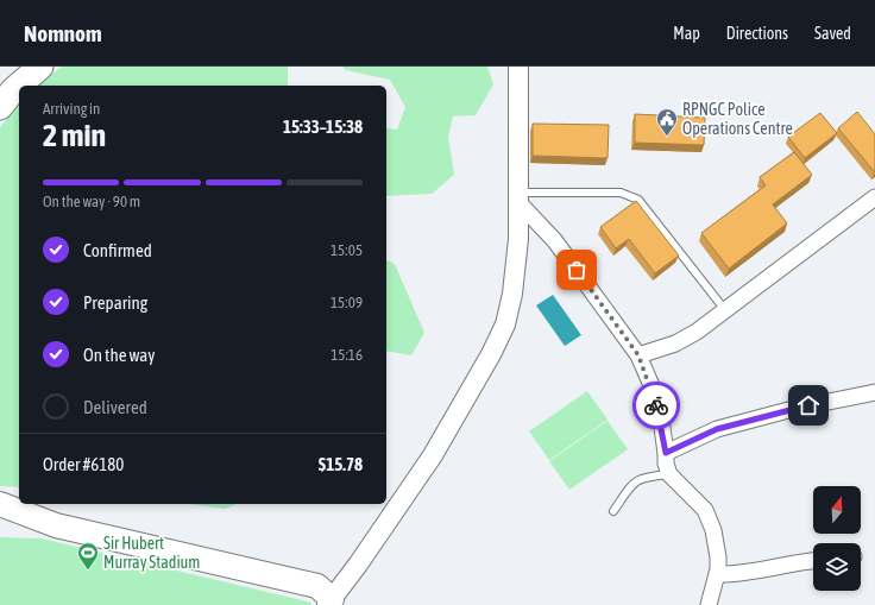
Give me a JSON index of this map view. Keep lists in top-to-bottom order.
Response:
{
  "places": {
    "public building": ["RPNGC Police Operations Centre"],
    "sports": ["Sir Hubert Murray Stadium"]
  },
  "north": "top",
  "page": {
    "header": "Nomnom",
    "nav": ["Map", "Directions", "Saved"],
    "heading": ["2 min", "Arriving in", "15:33–15:38"],
    "panel": ["Order #6180", "$15.78"],
    "bar": "On the way · 90 m",
    "list": [
      ["Confirmed", "15:05"],
      ["Preparing", "15:09"],
      ["On the way", "15:16"],
      "Delivered"
    ]
  }
}
